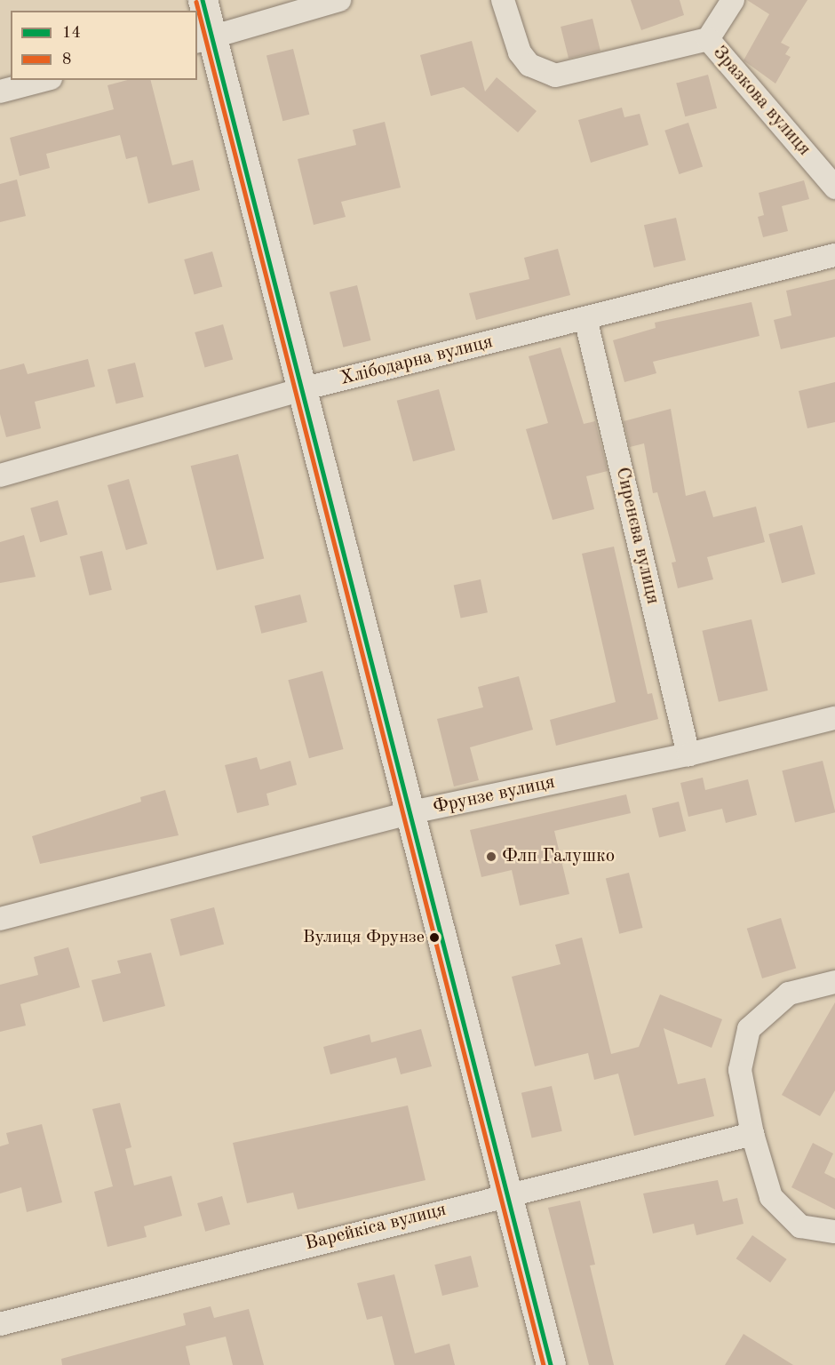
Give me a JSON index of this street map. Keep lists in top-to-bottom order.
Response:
{
  "streets": {
    "street": [
      "Зразкова вулиця",
      "Хлібодарна вулиця",
      "Сиренєва вулиця",
      "Фрунзе вулиця",
      "Варейкіса вулиця"
    ]
  },
  "crossings": [
    ["Хлібодарна вулиця", "Сиренєва вулиця"],
    ["Сиренєва вулиця", "Фрунзе вулиця"]
  ],
  "places": ["Флп Галушко", "Вулиця Фрунзе"],
  "lines": ["transit line 14", "transit line 8"],
  "legend": ["14", "8"]
}
